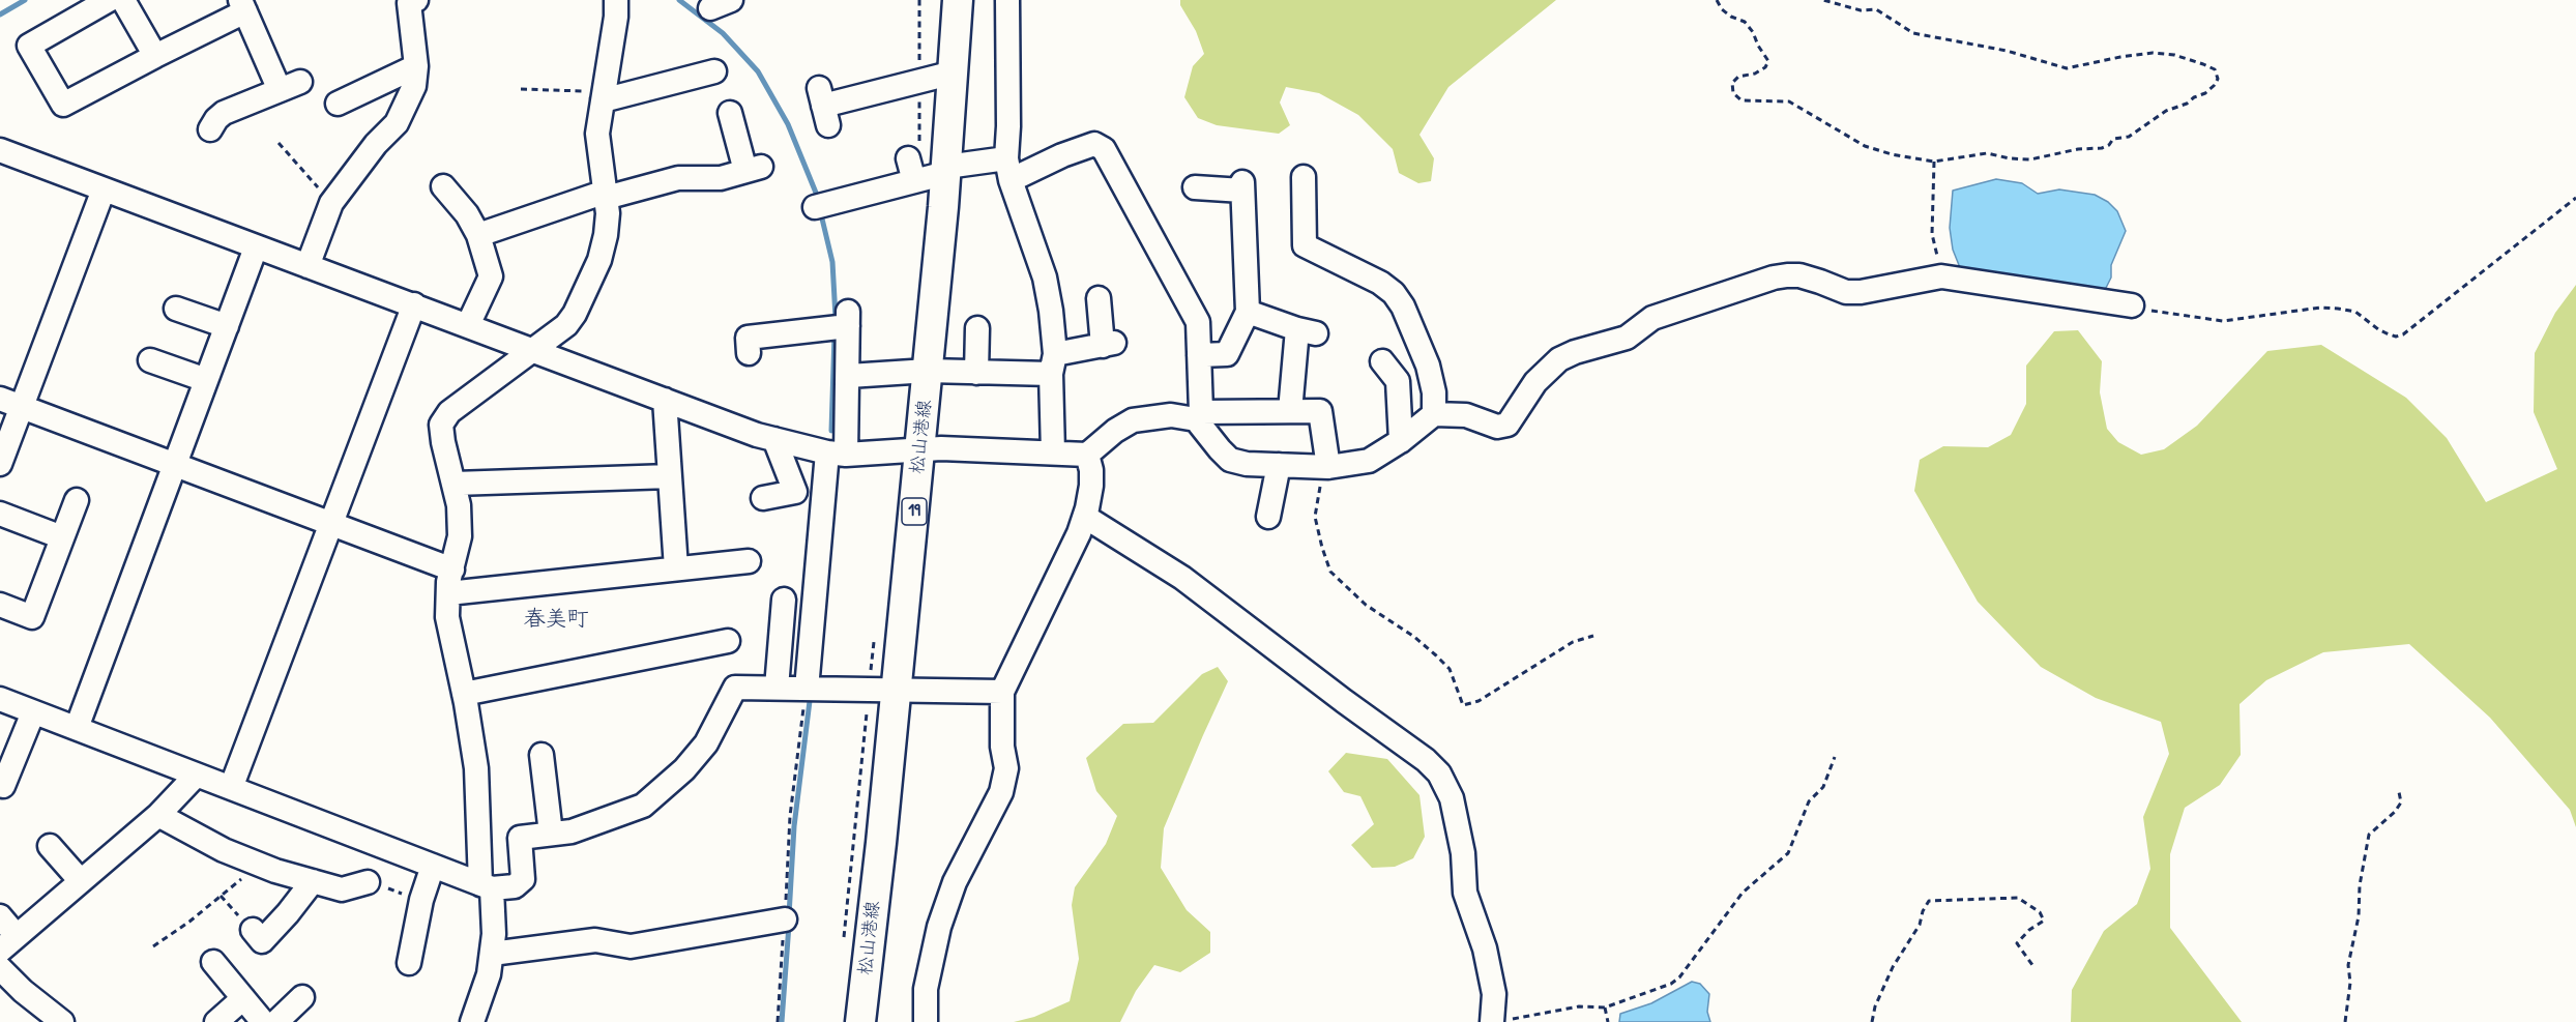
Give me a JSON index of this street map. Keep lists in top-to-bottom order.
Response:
{
  "streets": {
    "main road": ["松山港線", "19"]
  },
  "districts": ["春美町"]
}
